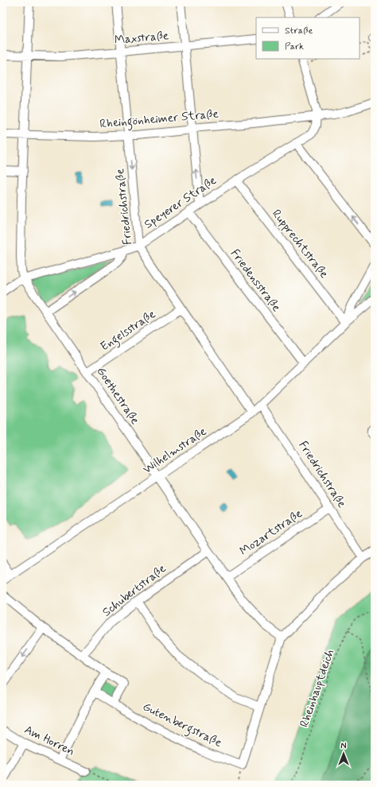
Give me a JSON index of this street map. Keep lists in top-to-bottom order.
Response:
{
  "streets": {
    "street": [
      "Maxstraße",
      "Rheingönheimer Straße",
      "Speyerer Straße",
      "Friedrichstraße",
      "Rupprechtstraße",
      "Friedensstraße",
      "Engelsstraße",
      "Goethestraße",
      "Wilhelmstraße",
      "Mozartstraße",
      "Schubertstraße",
      "Gutenbergstraße",
      "Am Horren"
    ],
    "path": ["Rheinhauptdeich"]
  },
  "crossings": [
    ["Maxstraße", "Friedrichstraße"],
    ["Maxstraße", "Goethestraße"],
    ["Rheingönheimer Straße", "Speyerer Straße"],
    ["Rheingönheimer Straße", "Friedrichstraße"],
    ["Rheingönheimer Straße", "Goethestraße"],
    ["Speyerer Straße", "Friedrichstraße"],
    ["Speyerer Straße", "Rupprechtstraße"],
    ["Speyerer Straße", "Friedensstraße"],
    ["Speyerer Straße", "Goethestraße"],
    ["Friedrichstraße", "Engelsstraße"],
    ["Friedrichstraße", "Wilhelmstraße"],
    ["Friedrichstraße", "Mozartstraße"],
    ["Rupprechtstraße", "Wilhelmstraße"],
    ["Friedensstraße", "Wilhelmstraße"],
    ["Engelsstraße", "Goethestraße"],
    ["Goethestraße", "Wilhelmstraße"],
    ["Goethestraße", "Mozartstraße"],
    ["Goethestraße", "Schubertstraße"]
  ],
  "legend": ["Straße", "Park"],
  "north": "top"
}
